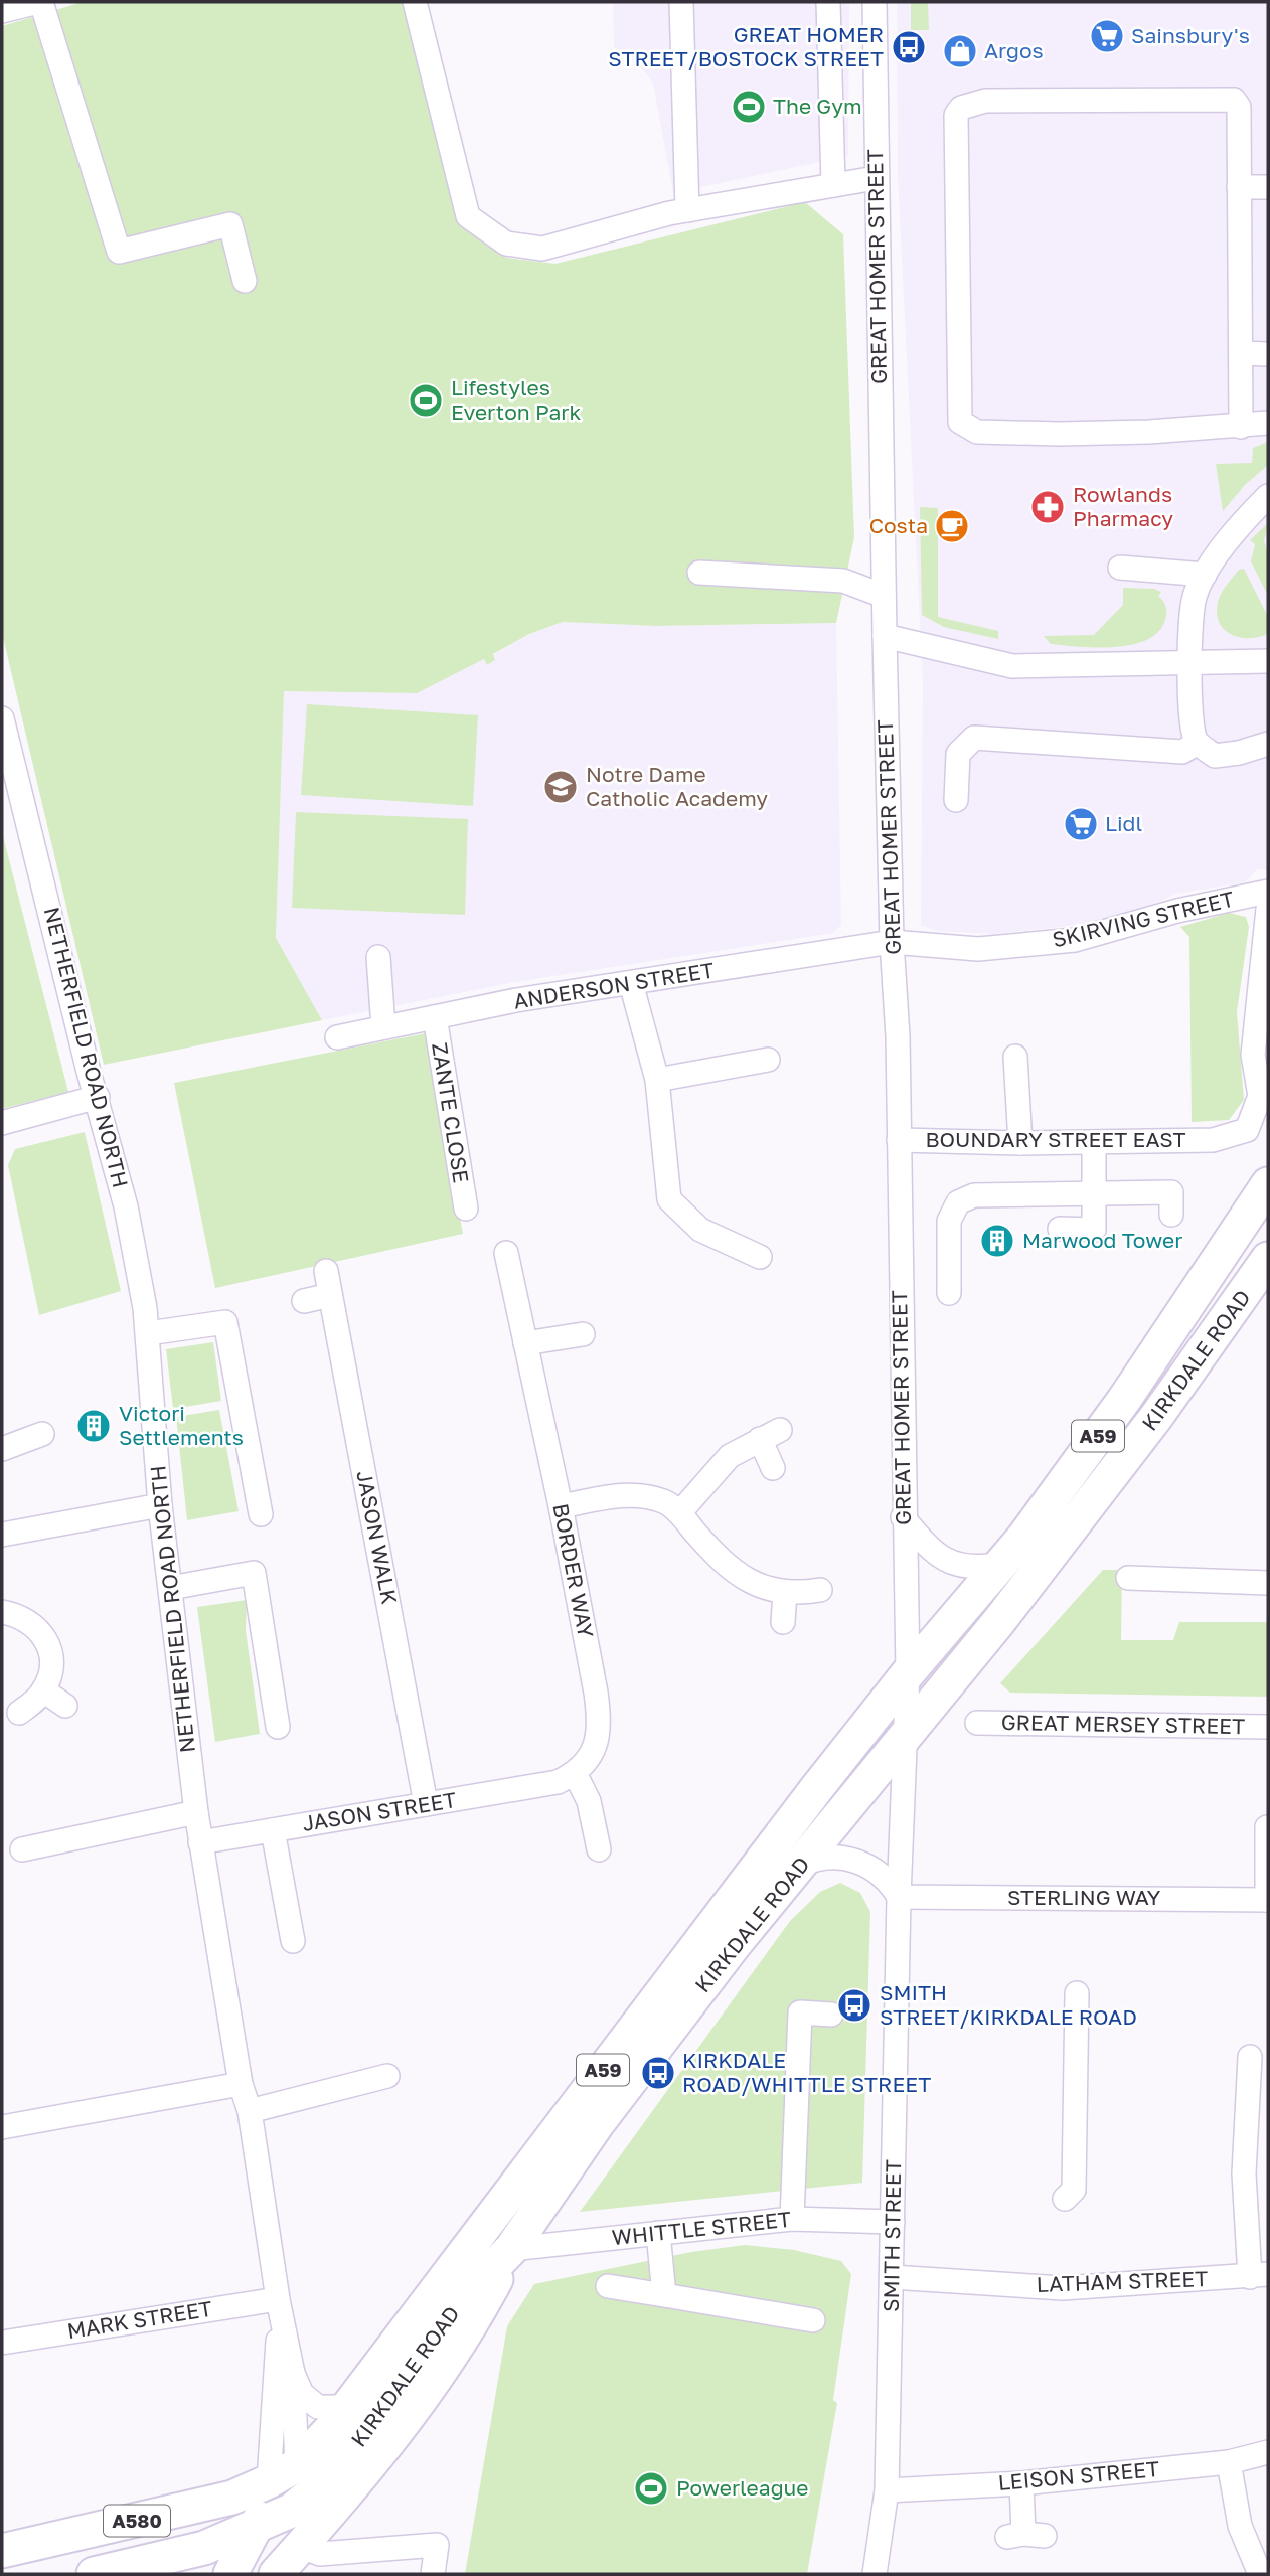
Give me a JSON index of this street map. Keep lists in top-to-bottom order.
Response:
{
  "streets": {
    "highway": ["KIRKDALE ROAD", "A59", "A580"],
    "street": [
      "GREAT HOMER STREET",
      "SKIRVING STREET",
      "ANDERSON STREET",
      "NETHERFIELD ROAD NORTH",
      "ZANTE CLOSE",
      "BOUNDARY STREET EAST",
      "JASON WALK",
      "BORDER WAY",
      "GREAT MERSEY STREET",
      "JASON STREET",
      "STERLING WAY",
      "WHITTLE STREET",
      "SMITH STREET",
      "LATHAM STREET",
      "MARK STREET",
      "LEISON STREET"
    ]
  },
  "crossings": [
    ["GREAT HOMER STREET", "SKIRVING STREET"],
    ["GREAT HOMER STREET", "ANDERSON STREET"],
    ["GREAT HOMER STREET", "BOUNDARY STREET EAST"],
    ["GREAT HOMER STREET", "KIRKDALE ROAD"],
    ["GREAT HOMER STREET", "SMITH STREET"],
    ["SKIRVING STREET", "ANDERSON STREET"],
    ["ANDERSON STREET", "ZANTE CLOSE"],
    ["NETHERFIELD ROAD NORTH", "KIRKDALE ROAD"],
    ["NETHERFIELD ROAD NORTH", "A59"],
    ["NETHERFIELD ROAD NORTH", "JASON STREET"],
    ["NETHERFIELD ROAD NORTH", "MARK STREET"],
    ["NETHERFIELD ROAD NORTH", "A580"],
    ["KIRKDALE ROAD", "A59"],
    ["KIRKDALE ROAD", "WHITTLE STREET"],
    ["KIRKDALE ROAD", "SMITH STREET"],
    ["KIRKDALE ROAD", "A580"],
    ["A59", "WHITTLE STREET"],
    ["A59", "A580"],
    ["JASON WALK", "JASON STREET"],
    ["BORDER WAY", "JASON STREET"],
    ["STERLING WAY", "SMITH STREET"],
    ["WHITTLE STREET", "SMITH STREET"],
    ["SMITH STREET", "LATHAM STREET"],
    ["SMITH STREET", "LEISON STREET"]
  ],
  "places": {
    "supermarket": ["Sainsbury's", "Lidl"],
    "bus stop": ["GREAT HOMER STREET/BOSTOCK STREET", "SMITH STREET/KIRKDALE ROAD", "KIRKDALE ROAD/WHITTLE STREET"],
    "shop": ["Argos"],
    "sports": ["The Gym", "Lifestyles Everton Park", "Powerleague"],
    "pharmacy": ["Rowlands Pharmacy"],
    "cafe": ["Costa"],
    "school or university": ["Notre Dame Catholic Academy"],
    "building": ["Marwood Tower", "Victori Settlements"]
  }
}
